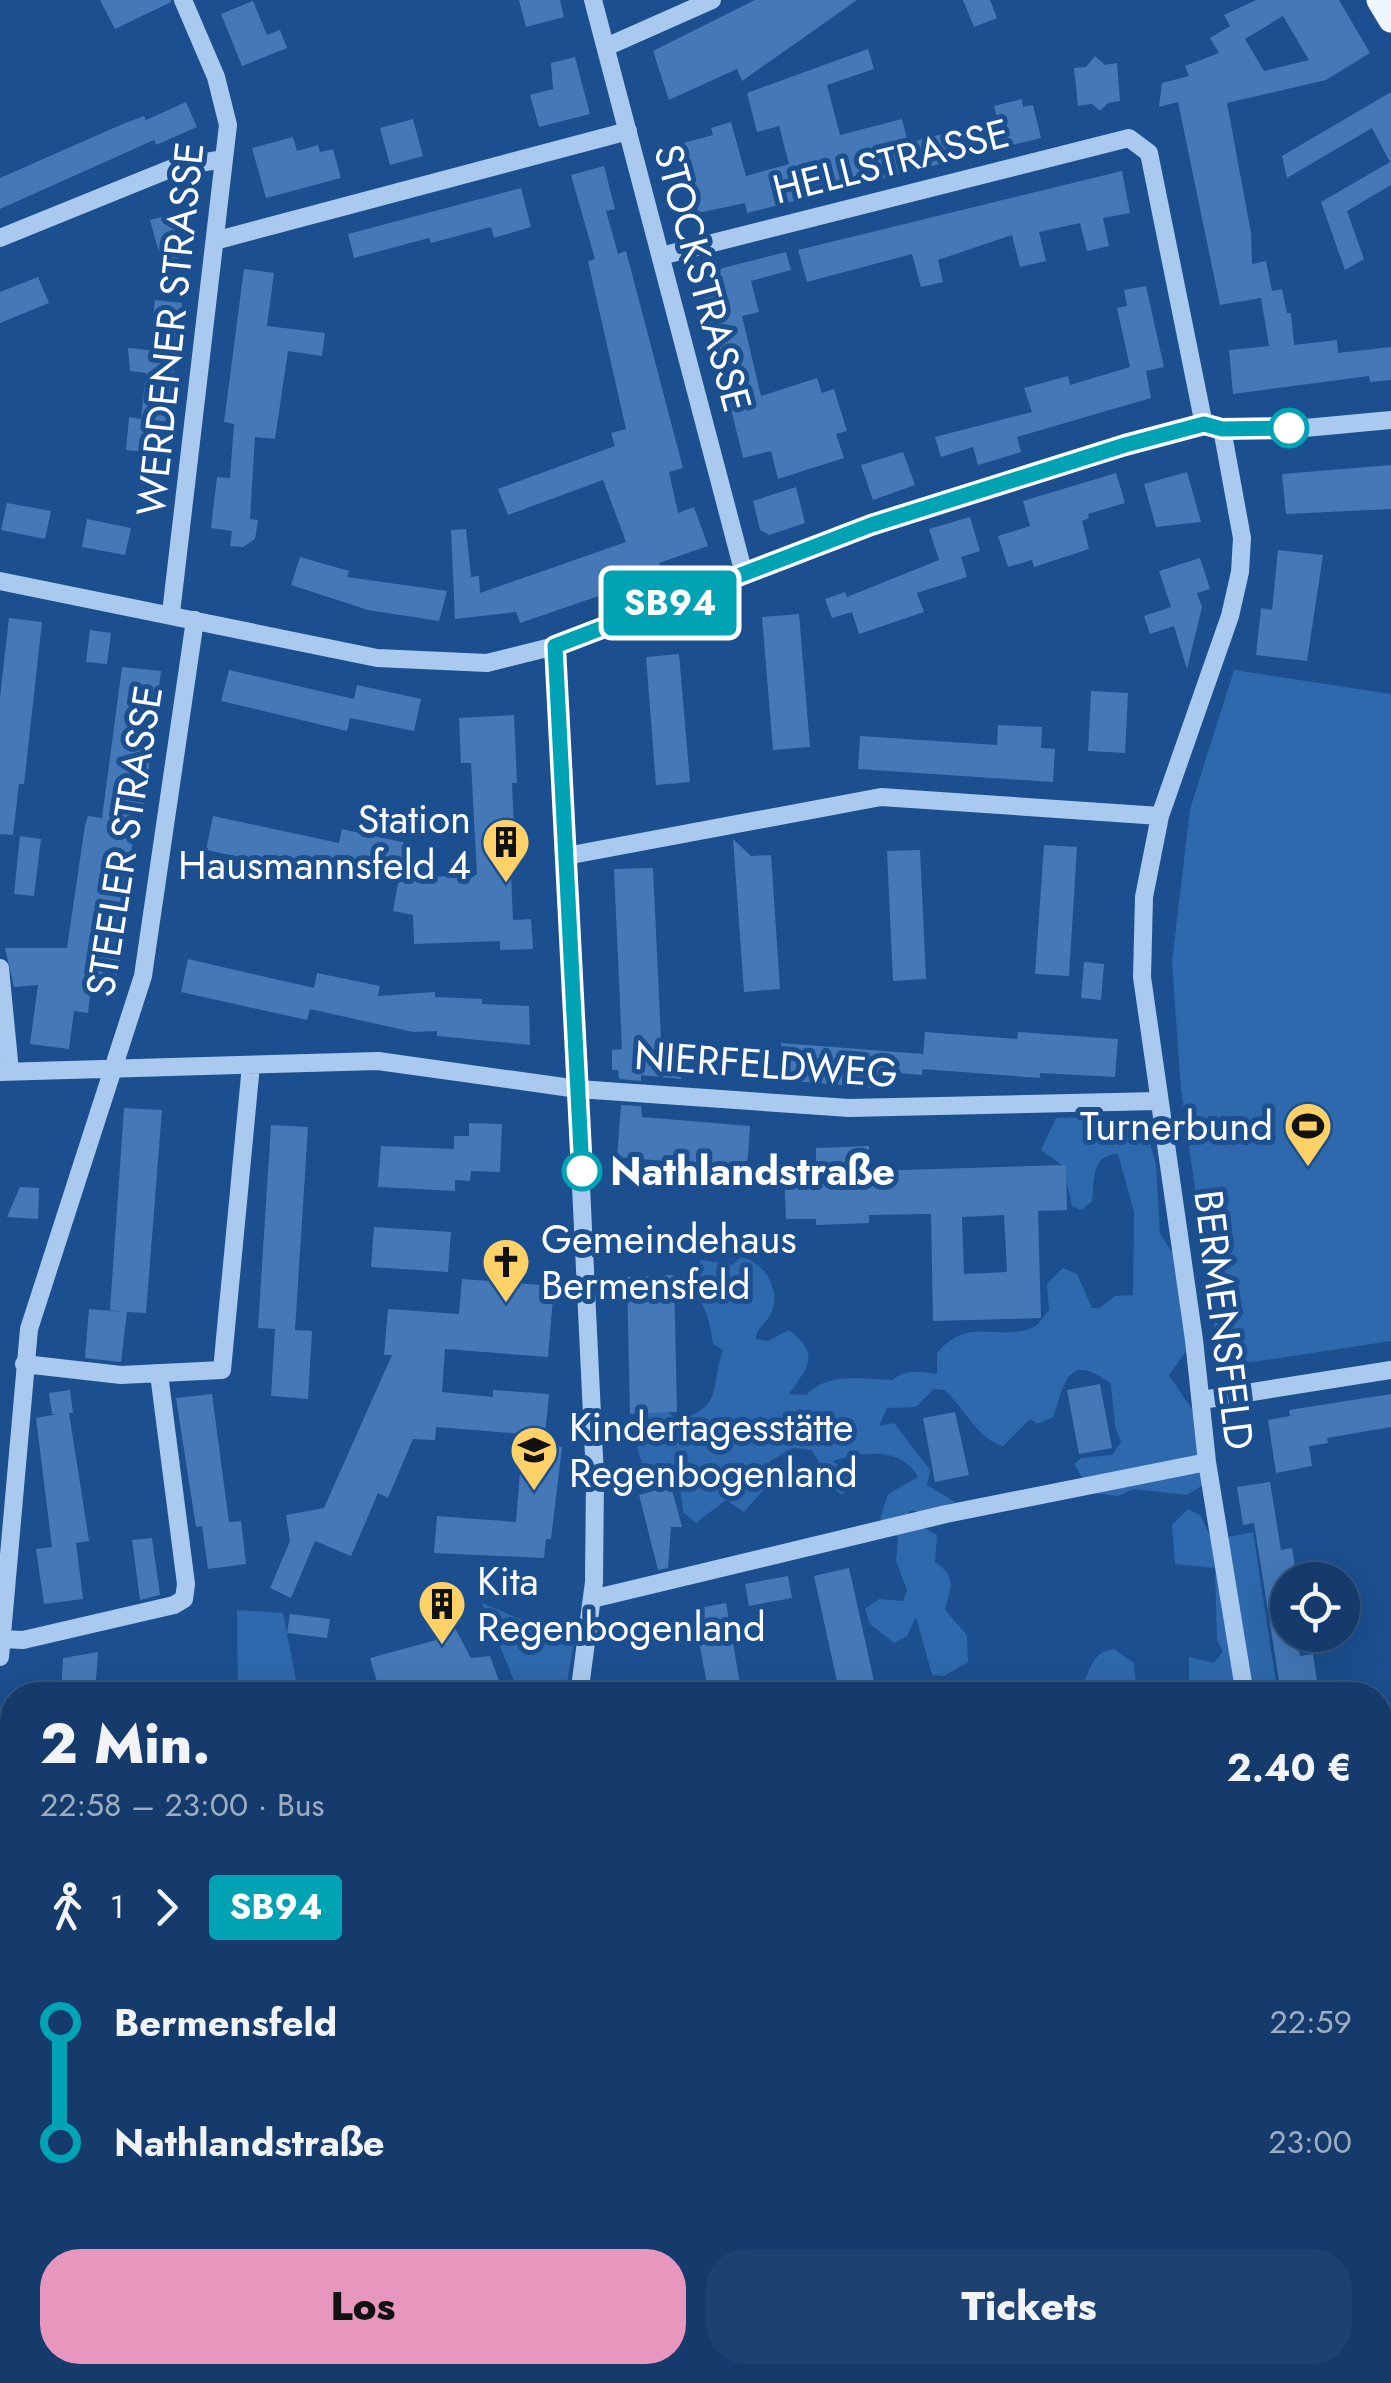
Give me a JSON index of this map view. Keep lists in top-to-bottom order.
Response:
{
  "streets": {
    "street": [
      "HELLSTRASSE",
      "STOCKSTRASSE",
      "WERDENER STRASSE",
      "STEELER STRASSE",
      "NIERFELDWEG",
      "BERMENSFELD"
    ]
  },
  "crossings": [
    ["HELLSTRASSE", "STOCKSTRASSE"],
    ["HELLSTRASSE", "BERMENSFELD"],
    ["STEELER STRASSE", "NIERFELDWEG"],
    ["NIERFELDWEG", "BERMENSFELD"]
  ],
  "places": {
    "building": ["Station Hausmannsfeld 4", "Kita Regenbogenland"],
    "sports": ["Turnerbund"],
    "other": ["Nathlandstraße"],
    "church": ["Gemeindehaus Bermensfeld"],
    "school or university": ["Kindertagesstätte Regenbogenland"]
  },
  "lines": ["bus line SB94"],
  "page": {
    "on_map": "SB94",
    "heading": ["2 Min.", "22:58 – 23:00 · Bus", "2.40 €"],
    "legs": ["1", "SB94"],
    "list": [
      {
        "name": "Bermensfeld",
        "value": "22:59"
      },
      {
        "name": "Nathlandstraße",
        "value": "23:00"
      }
    ],
    "buttons": ["Los", "Tickets"]
  }
}
